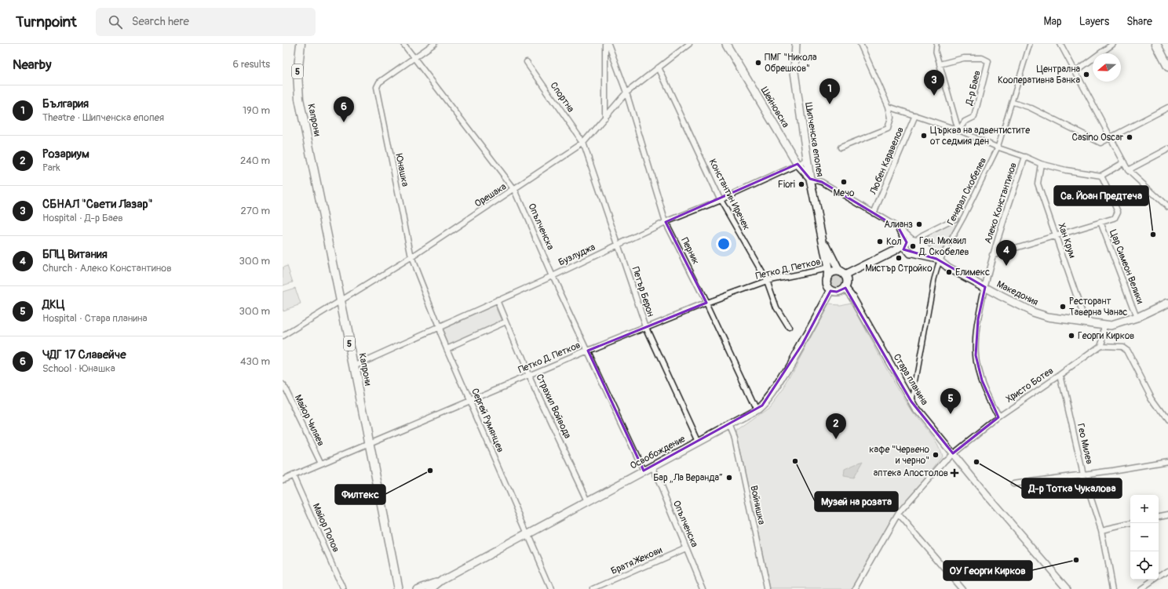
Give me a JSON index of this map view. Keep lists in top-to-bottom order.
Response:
{
  "streets": {
    "main road": [
      "5",
      "Шейновска",
      "Капрони",
      "Шипченска епопея",
      "Македония",
      "Освобождение"
    ],
    "street": [
      "Д-р Баев",
      "Спортна",
      "Любен Каравелов",
      "Юнашка",
      "Генерал Скобелев",
      "Константин Иречек",
      "Орешака",
      "Алеко Константинов",
      "Опълченска",
      "Хан Крум",
      "Перник",
      "Бузлуджа",
      "Цар Симеон Велики",
      "Петко Д. Петков",
      "Петър Берон",
      "Стара планина",
      "Христо Ботев",
      "Страхил Войвода",
      "Майор Чиляев",
      "Сергей Румянцев",
      "Гео Милев",
      "Войнишка",
      "Майор Попов",
      "Братя Жекови"
    ]
  },
  "crossings": [
    ["Спортна", "Орешака"],
    ["Спортна", "Петър Берон"],
    ["Шейновска", "Шипченска епопея"],
    ["Шейновска", "Бузлуджа"],
    ["Шейновска", "Македония"],
    ["Капрони", "Орешака"],
    ["Капрони", "Бузлуджа"],
    ["Капрони", "Петко Д. Петков"],
    ["Шипченска епопея", "Бузлуджа"],
    ["Шипченска епопея", "Петко Д. Петков"],
    ["Шипченска епопея", "Македония"],
    ["Шипченска епопея", "Стара планина"],
    ["Шипченска епопея", "Освобождение"],
    ["Любен Каравелов", "Македония"],
    ["Юнашка", "Орешака"],
    ["Юнашка", "Опълченска"],
    ["Юнашка", "Сергей Румянцев"],
    ["Генерал Скобелев", "Македония"],
    ["Генерал Скобелев", "Стара планина"],
    ["Константин Иречек", "Орешака"],
    ["Константин Иречек", "Бузлуджа"],
    ["Константин Иречек", "Петко Д. Петков"],
    ["Орешака", "Опълченска"],
    ["Орешака", "Перник"],
    ["Орешака", "Петър Берон"],
    ["Орешака", "Сергей Румянцев"],
    ["Алеко Константинов", "Хан Крум"],
    ["Алеко Константинов", "Цар Симеон Велики"],
    ["Алеко Константинов", "Македония"],
    ["Алеко Константинов", "Христо Ботев"],
    ["Опълченска", "Бузлуджа"],
    ["Опълченска", "Петко Д. Петков"],
    ["Опълченска", "Освобождение"],
    ["Опълченска", "Братя Жекови"],
    ["Хан Крум", "Македония"],
    ["Перник", "Бузлуджа"],
    ["Перник", "Петко Д. Петков"],
    ["Перник", "Освобождение"],
    ["Бузлуджа", "Петър Берон"],
    ["Бузлуджа", "Страхил Войвода"],
    ["Бузлуджа", "Сергей Румянцев"],
    ["Петко Д. Петков", "Петър Берон"],
    ["Петко Д. Петков", "Страхил Войвода"],
    ["Петко Д. Петков", "Майор Чиляев"],
    ["Петко Д. Петков", "Сергей Румянцев"],
    ["Петко Д. Петков", "Майор Попов"],
    ["Петър Берон", "Освобождение"],
    ["Стара планина", "Христо Ботев"],
    ["Стара планина", "Освобождение"],
    ["Христо Ботев", "Гео Милев"],
    ["Страхил Войвода", "Освобождение"],
    ["Сергей Румянцев", "Освобождение"],
    ["Освобождение", "Войнишка"]
  ],
  "places": {
    "other": [
      "ПМГ \"Никола Обрешков\"",
      "Централна Кооперативна Банка",
      "Църква на адвентистите от седмия ден",
      "Casino Oscar",
      "Мечо",
      "Fiori",
      "Алианз",
      "Св. Йоан Предтеча",
      "Кол",
      "Ген. Михаил Д. Скобелев",
      "Мистър Стройко",
      "Елимекс",
      "Ресторант Таверна Чанас",
      "Георги Кирков",
      "кафе \"Червено и черно\"",
      "Музей на розата",
      "Д-р Тотка Чукалова",
      "Филтекс",
      "Бар „Ла Веранда“",
      "ОУ Георги Кирков"
    ],
    "health": ["аптека Апостолов"]
  },
  "north": "left",
  "page": {
    "header": "Turnpoint",
    "search": "Search here",
    "nav": ["Map", "Layers", "Share"],
    "heading": ["Nearby", "6 results"],
    "pins": [
      "3",
      "1",
      "6",
      "4",
      "5",
      "2"
    ],
    "list": [
      {
        "mark": "1",
        "name": "България",
        "note": "Theatre · Шипченска епопея",
        "value": "190 m"
      },
      {
        "mark": "2",
        "name": "Розариум",
        "note": "Park",
        "value": "240 m"
      },
      {
        "mark": "3",
        "name": "СБНАЛ \"Свeти Лазар\"",
        "note": "Hospital · Д-р Баев",
        "value": "270 m"
      },
      {
        "mark": "4",
        "name": "БПЦ Витания",
        "note": "Church · Алеко Константинов",
        "value": "300 m"
      },
      {
        "mark": "5",
        "name": "ДКЦ",
        "note": "Hospital · Стара планина",
        "value": "300 m"
      },
      {
        "mark": "6",
        "name": "ЧДГ 17 Славейче",
        "note": "School · Юнашка",
        "value": "430 m"
      }
    ],
    "map_buttons": ["+", "−"]
  }
}
